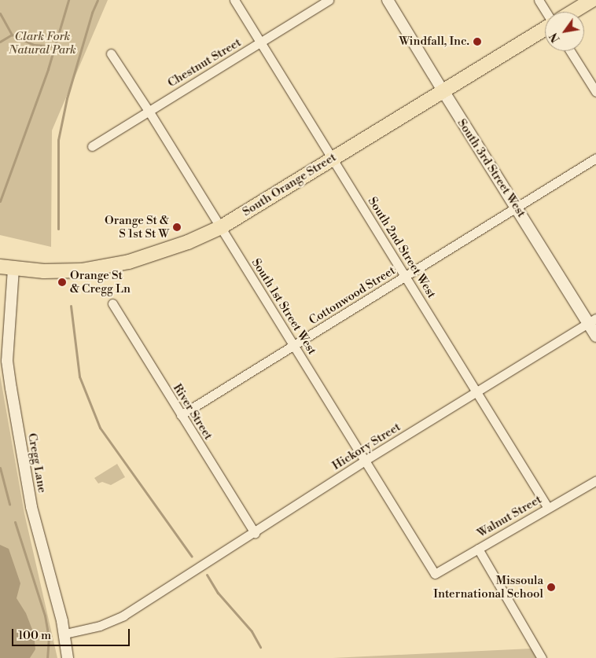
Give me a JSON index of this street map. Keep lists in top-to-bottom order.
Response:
{
  "streets": {
    "main road": ["South 3rd Street West", "South Orange Street"],
    "street": [
      "Chestnut Street",
      "South 2nd Street West",
      "Cottonwood Street",
      "South 1st Street West",
      "River Street",
      "Hickory Street",
      "Cregg Lane",
      "Walnut Street"
    ]
  },
  "crossings": [
    ["Chestnut Street", "South 2nd Street West"],
    ["Chestnut Street", "South 1st Street West"],
    ["South 3rd Street West", "South Orange Street"],
    ["South 3rd Street West", "Cottonwood Street"],
    ["South 3rd Street West", "Hickory Street"],
    ["South Orange Street", "South 2nd Street West"],
    ["South Orange Street", "South 1st Street West"],
    ["South Orange Street", "Cregg Lane"],
    ["South 2nd Street West", "Cottonwood Street"],
    ["South 2nd Street West", "Hickory Street"],
    ["South 2nd Street West", "Walnut Street"],
    ["Cottonwood Street", "South 1st Street West"],
    ["Cottonwood Street", "River Street"],
    ["South 1st Street West", "Hickory Street"],
    ["South 1st Street West", "Walnut Street"],
    ["River Street", "Hickory Street"],
    ["Hickory Street", "Cregg Lane"]
  ],
  "parks": ["Clark Fork Natural Park"],
  "places": [
    "Windfall, Inc.",
    "Orange St & S 1st St W",
    "Orange St & Cregg Ln",
    "Missoula International School"
  ],
  "scale_bar": "100 m",
  "north": "bottom left"
}
